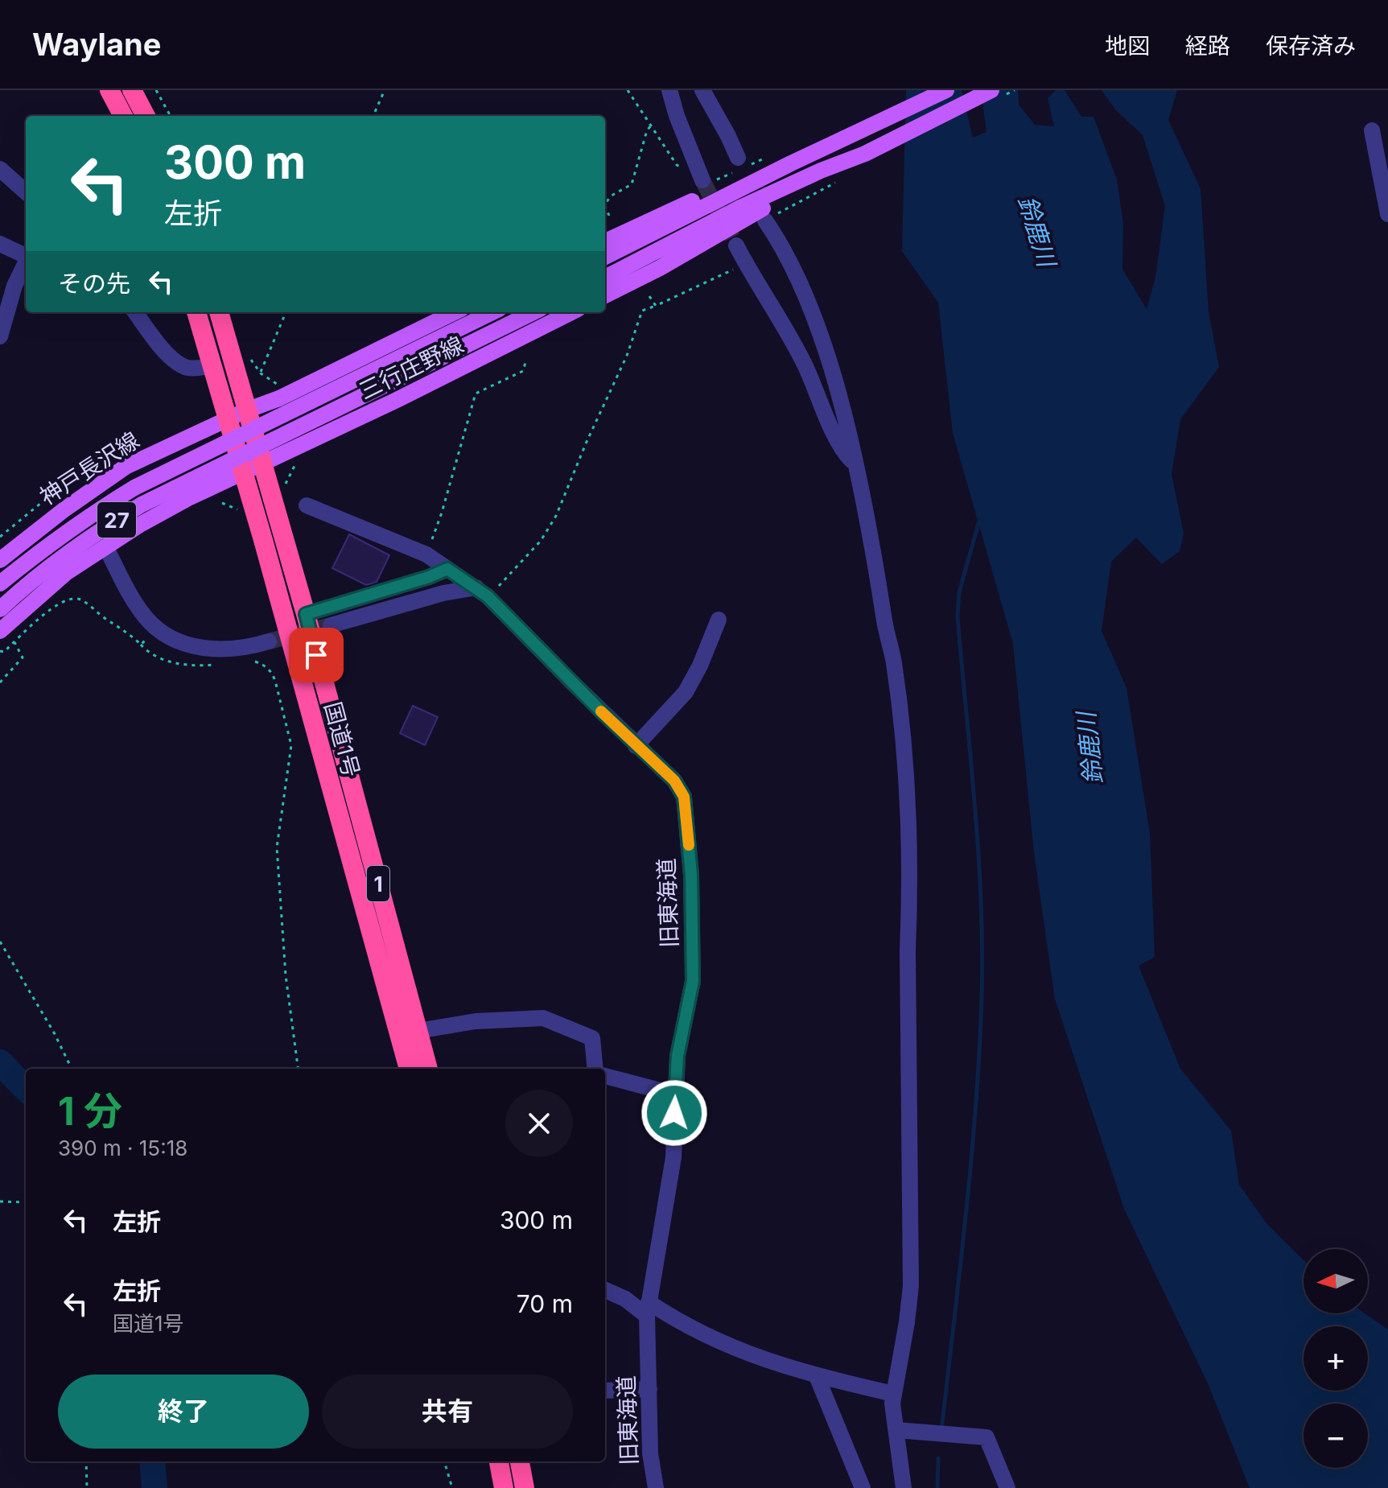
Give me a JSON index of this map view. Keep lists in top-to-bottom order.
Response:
{
  "streets": {
    "highway": ["国道1号", "1"],
    "main road": ["三行庄野線", "神戸長沢線", "27"],
    "street": ["旧東海道"]
  },
  "crossings": [
    ["三行庄野線", "神戸長沢線"],
    ["三行庄野線", "27"],
    ["三行庄野線", "国道1号"],
    ["神戸長沢線", "国道1号"],
    ["27", "国道1号"]
  ],
  "water": ["鈴鹿川"],
  "north": "left",
  "page": {
    "header": "Waylane",
    "nav": ["地図", "経路", "保存済み"],
    "turn": ["300 m", "左折"],
    "then": "その先",
    "heading": ["1 分", "390 m · 15:18"],
    "list": [
      {
        "name": "左折",
        "value": "300 m"
      },
      {
        "name": "左折",
        "note": "国道1号",
        "value": "70 m"
      }
    ],
    "map_buttons": ["+", "−"],
    "buttons": ["終了", "共有"]
  }
}
